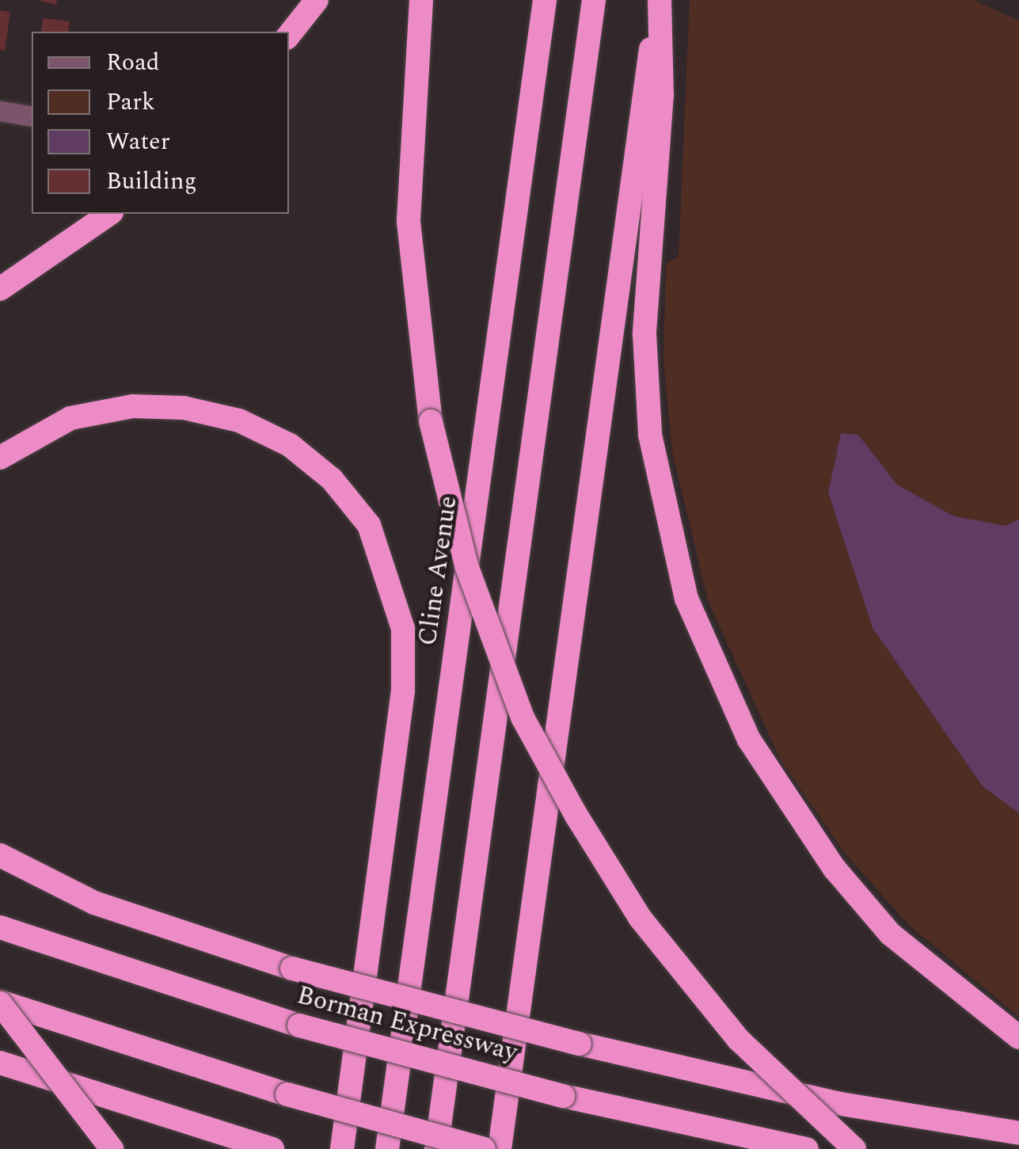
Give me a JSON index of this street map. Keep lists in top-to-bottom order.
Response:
{
  "streets": {
    "highway": ["Cline Avenue", "Borman Expressway"]
  },
  "legend": [
    "Road",
    "Park",
    "Water",
    "Building"
  ]
}
